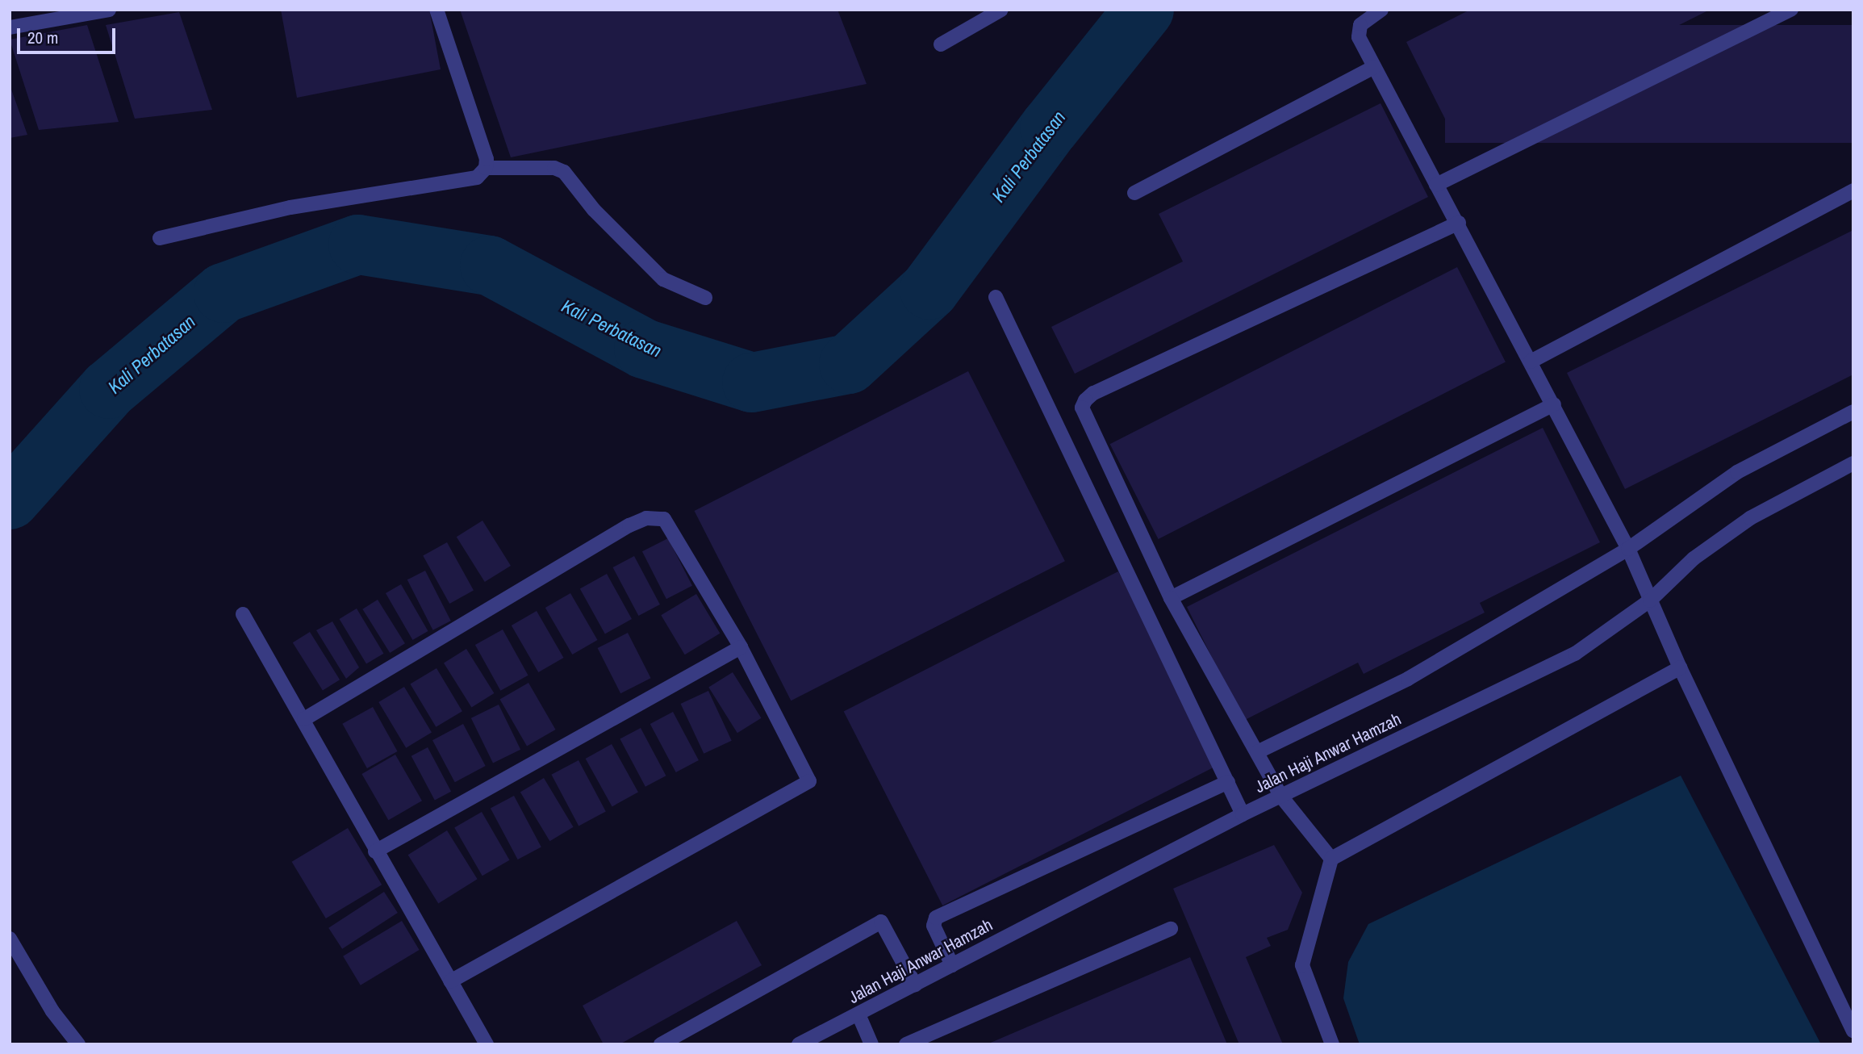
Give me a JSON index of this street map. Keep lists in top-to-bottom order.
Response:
{
  "streets": {
    "street": ["Jalan Haji Anwar Hamzah"]
  },
  "water": ["Kali Perbatasan"],
  "scale_bar": "20 m"
}
